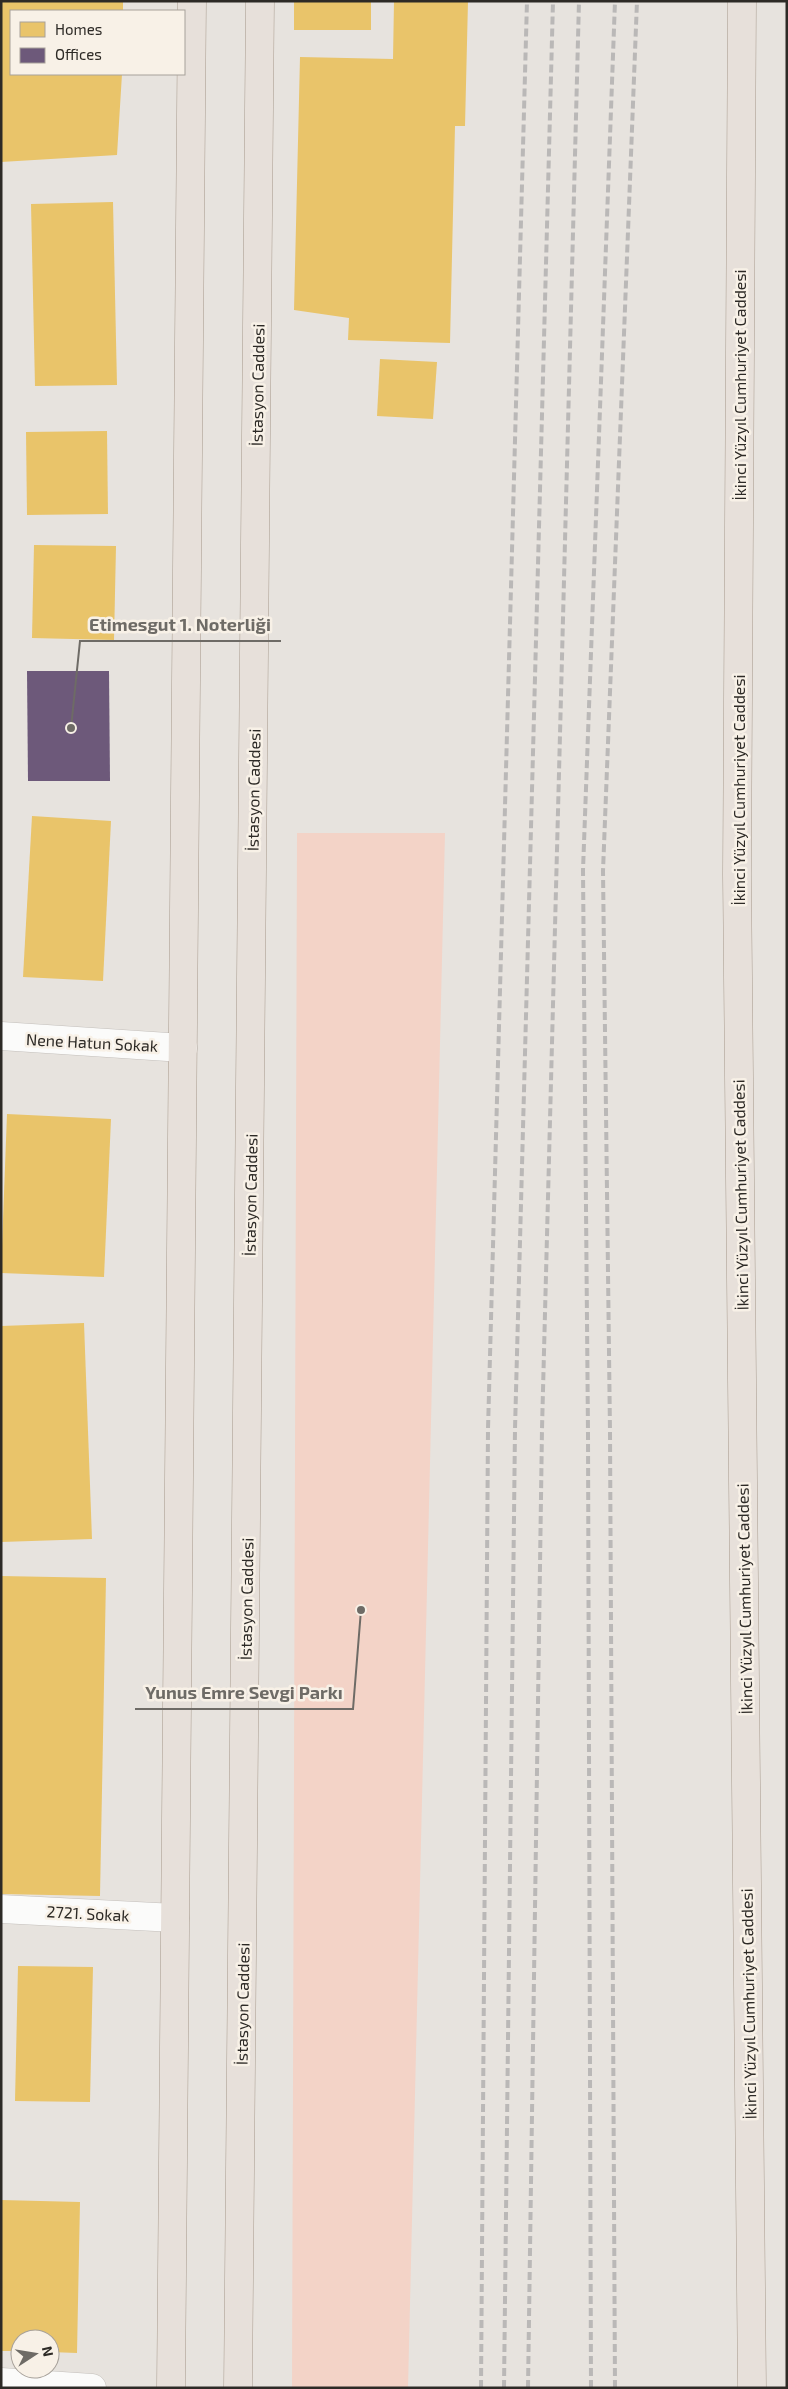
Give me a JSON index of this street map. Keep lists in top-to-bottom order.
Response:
{
  "streets": {
    "main road": ["İstasyon Caddesi", "İkinci Yüzyıl Cumhuriyet Caddesi"],
    "street": ["Nene Hatun Sokak", "2721. Sokak"]
  },
  "places": ["Etimesgut 1. Noterliği", "Yunus Emre Sevgi Parkı"],
  "legend": ["Homes", "Offices"],
  "north": "right"
}
